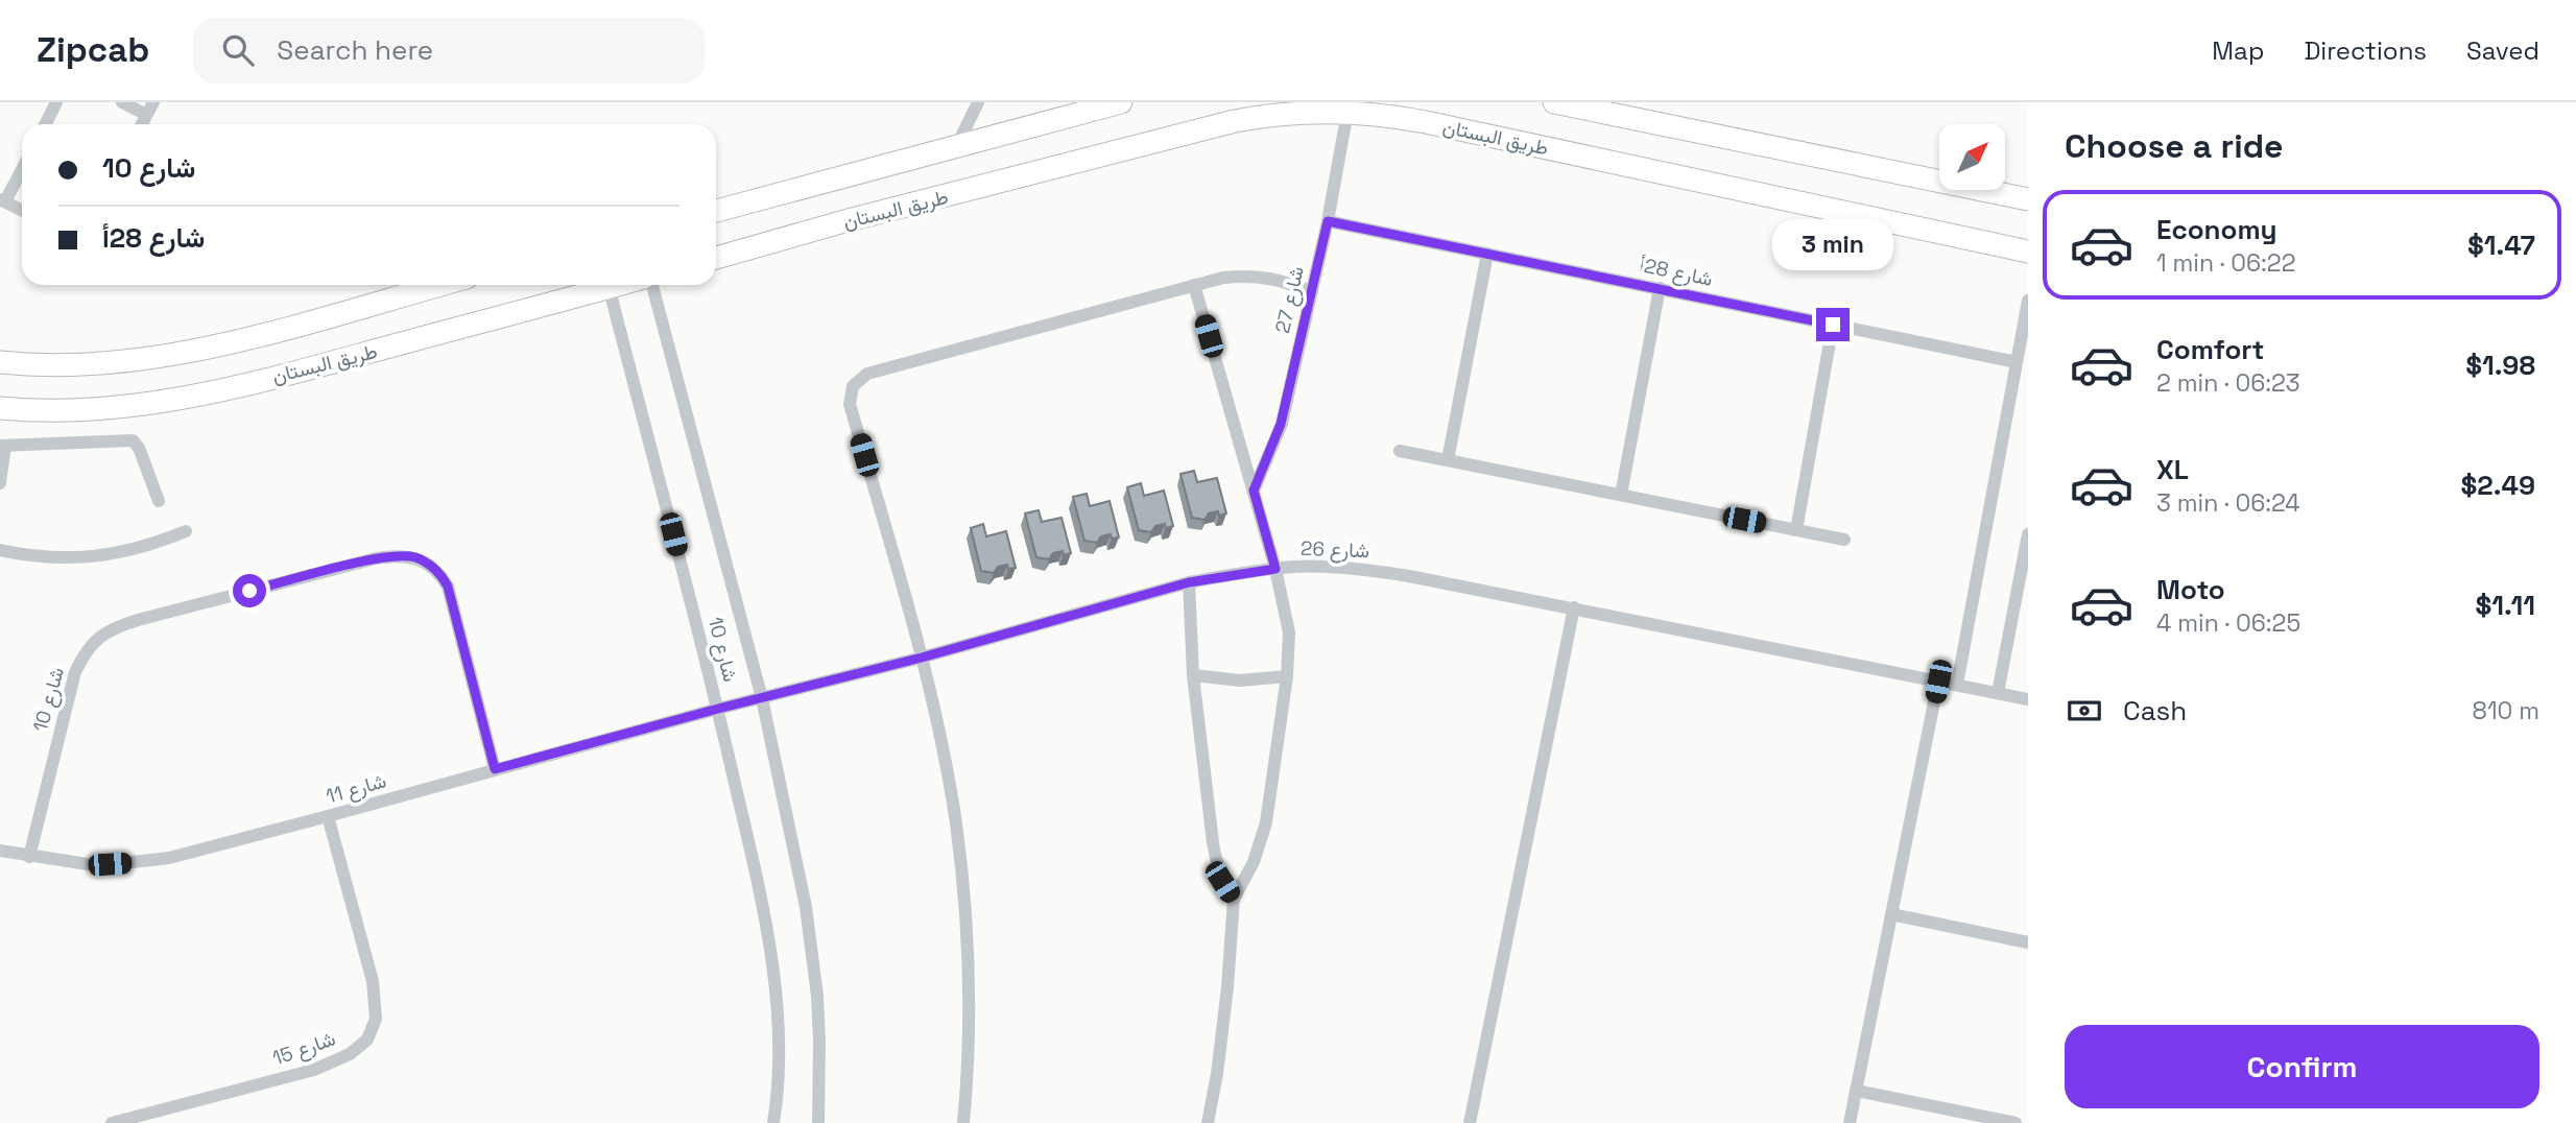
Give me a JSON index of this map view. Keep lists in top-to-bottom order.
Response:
{
  "streets": {
    "main road": ["طريق البستان"],
    "street": [
      "شارع 28أ",
      "شارع 27",
      "شارع 26",
      "شارع 10",
      "شارع 11",
      "شارع 15"
    ]
  },
  "crossings": [
    ["طريق البستان", "شارع 27"],
    ["شارع 28أ", "شارع 27"],
    ["شارع 26", "شارع 10"],
    ["شارع 26", "شارع 11"],
    ["شارع 10", "شارع 11"],
    ["شارع 11", "شارع 15"]
  ],
  "north": "top right",
  "page": {
    "header": "Zipcab",
    "search": "Search here",
    "nav": ["Map", "Directions", "Saved"],
    "heading": "Choose a ride",
    "banner": ["شارع 10", "شارع 28أ"],
    "list": [
      {
        "name": "Economy",
        "note": "1 min · 06:22",
        "value": "$1.47"
      },
      {
        "name": "Comfort",
        "note": "2 min · 06:23",
        "value": "$1.98"
      },
      {
        "name": "XL",
        "note": "3 min · 06:24",
        "value": "$2.49"
      },
      {
        "name": "Moto",
        "note": "4 min · 06:25",
        "value": "$1.11"
      }
    ],
    "bubble": "3 min",
    "pay": ["Cash", "810 m"],
    "buttons": "Confirm"
  }
}
